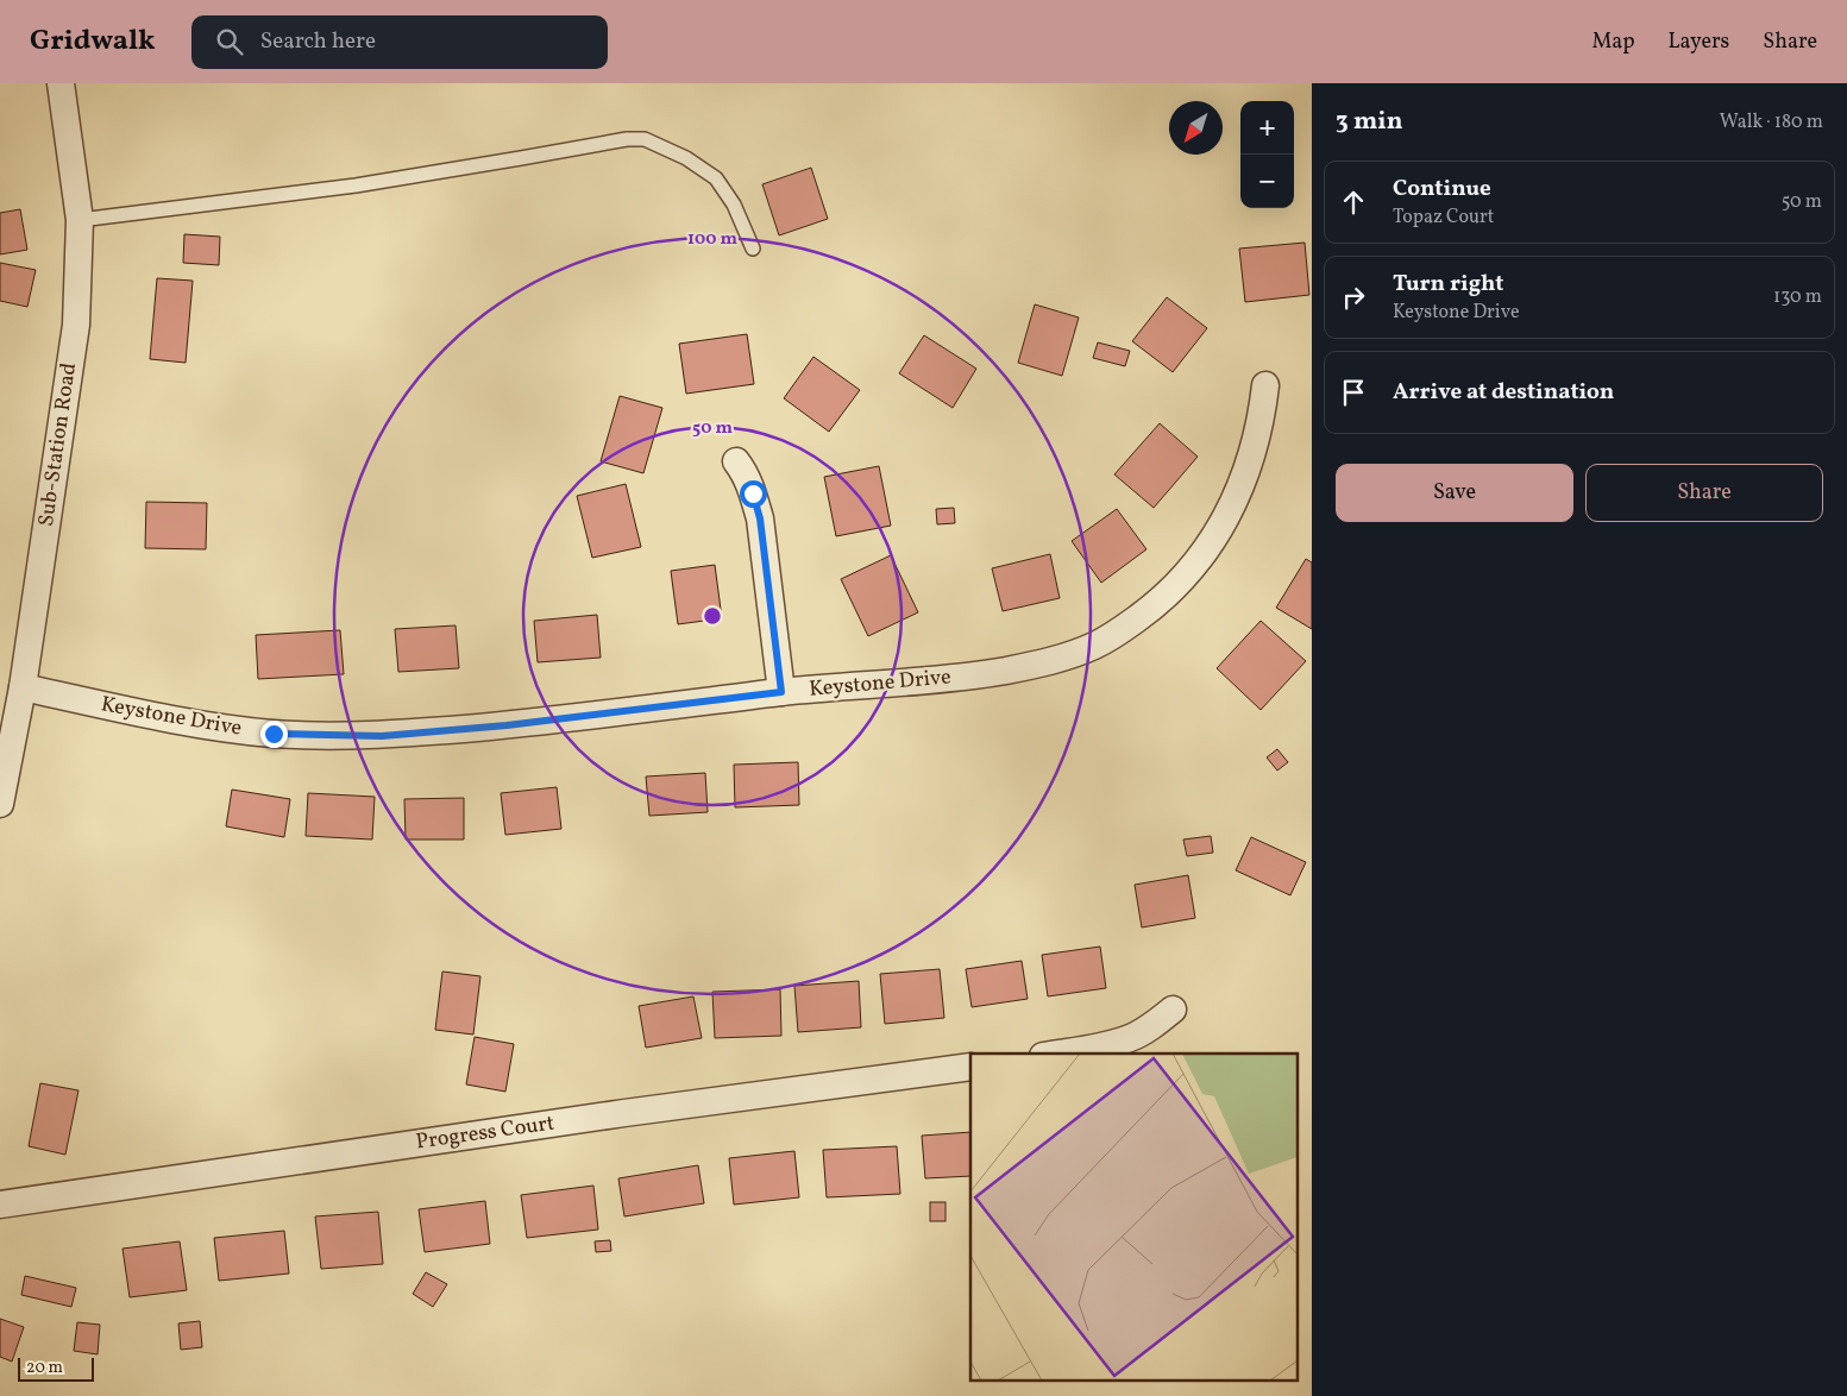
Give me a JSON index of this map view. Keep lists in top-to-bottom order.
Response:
{
  "streets": {
    "street": ["Sub-Station Road", "Keystone Drive", "Progress Court"]
  },
  "crossings": [
    ["Sub-Station Road", "Keystone Drive"]
  ],
  "scale_bar": "20 m",
  "north": "bottom left",
  "page": {
    "header": "Gridwalk",
    "search": "Search here",
    "nav": ["Map", "Layers", "Share"],
    "heading": ["3 min", "Walk · 180 m"],
    "map_buttons": ["+", "−"],
    "list": [
      ["Continue", "Topaz Court", "50 m"],
      ["Turn right", "Keystone Drive", "130 m"],
      "Arrive at destination"
    ],
    "buttons": ["Save", "Share"],
    "scale": "20 m"
  },
  "rings": ["100 m", "50 m"]
}
